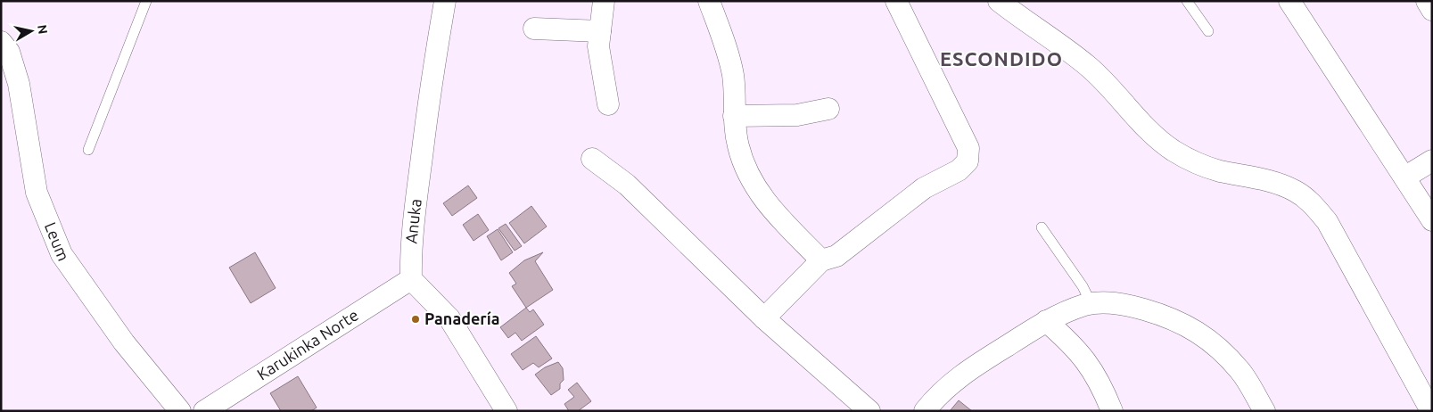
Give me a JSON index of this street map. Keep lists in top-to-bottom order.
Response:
{
  "streets": {
    "street": ["Anuka", "Leum", "Karukinka Norte"]
  },
  "crossings": [
    ["Anuka", "Karukinka Norte"]
  ],
  "districts": ["ESCONDIDO"],
  "places": ["Panadería"],
  "north": "right"
}
